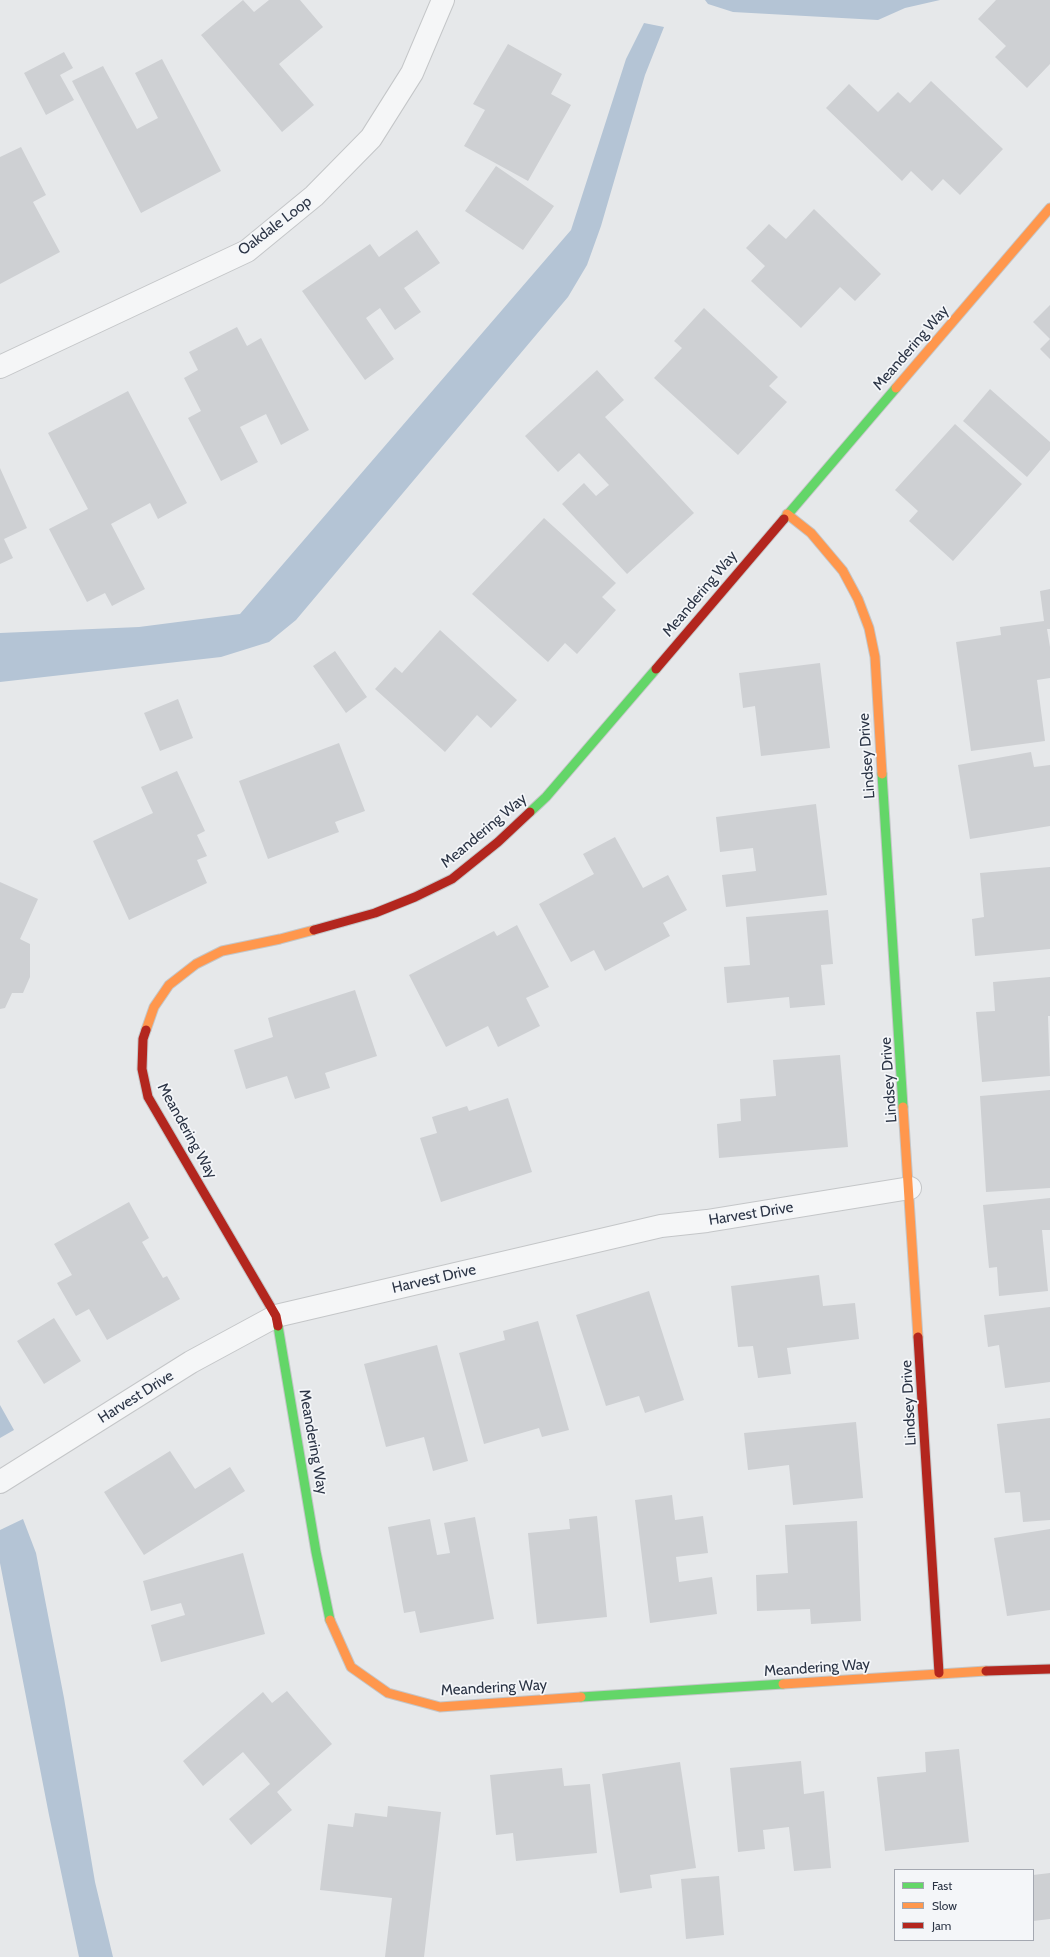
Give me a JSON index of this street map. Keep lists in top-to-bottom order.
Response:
{
  "streets": {
    "street": [
      "Oakdale Loop",
      "Meandering Way",
      "Lindsey Drive",
      "Harvest Drive"
    ]
  },
  "crossings": [
    ["Meandering Way", "Lindsey Drive"],
    ["Meandering Way", "Harvest Drive"],
    ["Lindsey Drive", "Harvest Drive"]
  ],
  "legend": ["Fast", "Slow", "Jam"]
}
